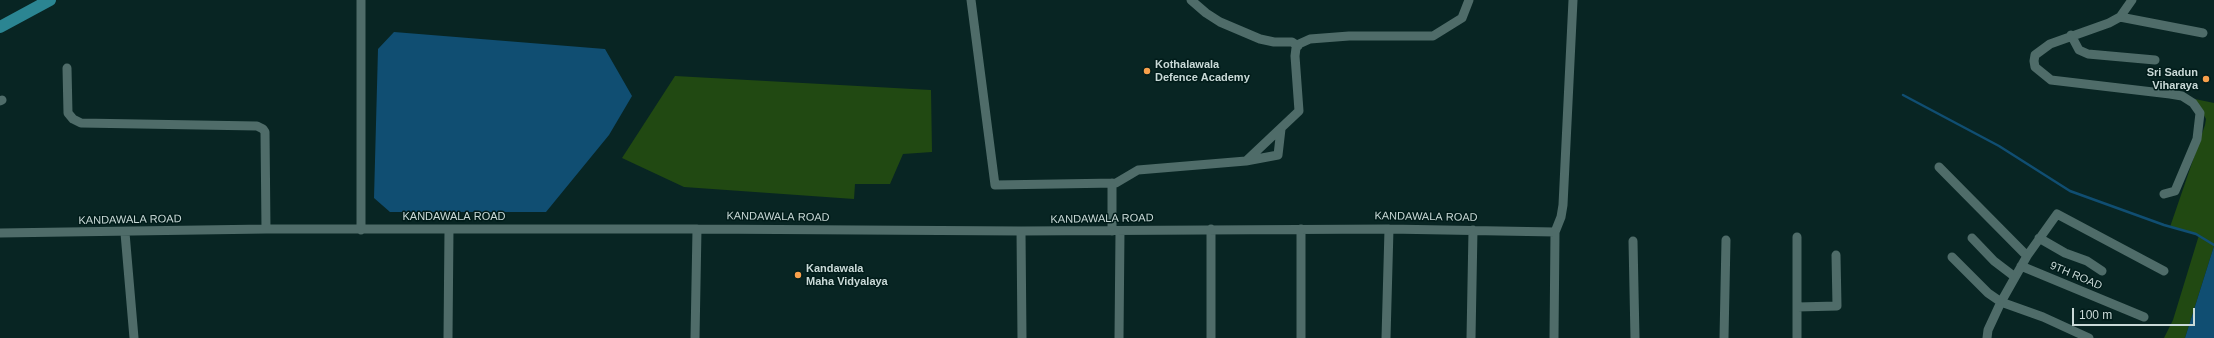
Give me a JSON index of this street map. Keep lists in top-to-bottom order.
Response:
{
  "streets": {
    "street": ["KANDAWALA ROAD", "9TH ROAD"]
  },
  "places": ["Kothalawala Defence Academy", "Sri Sadun Viharaya", "Kandawala Maha Vidyalaya"],
  "scale_bar": "100 m"
}
